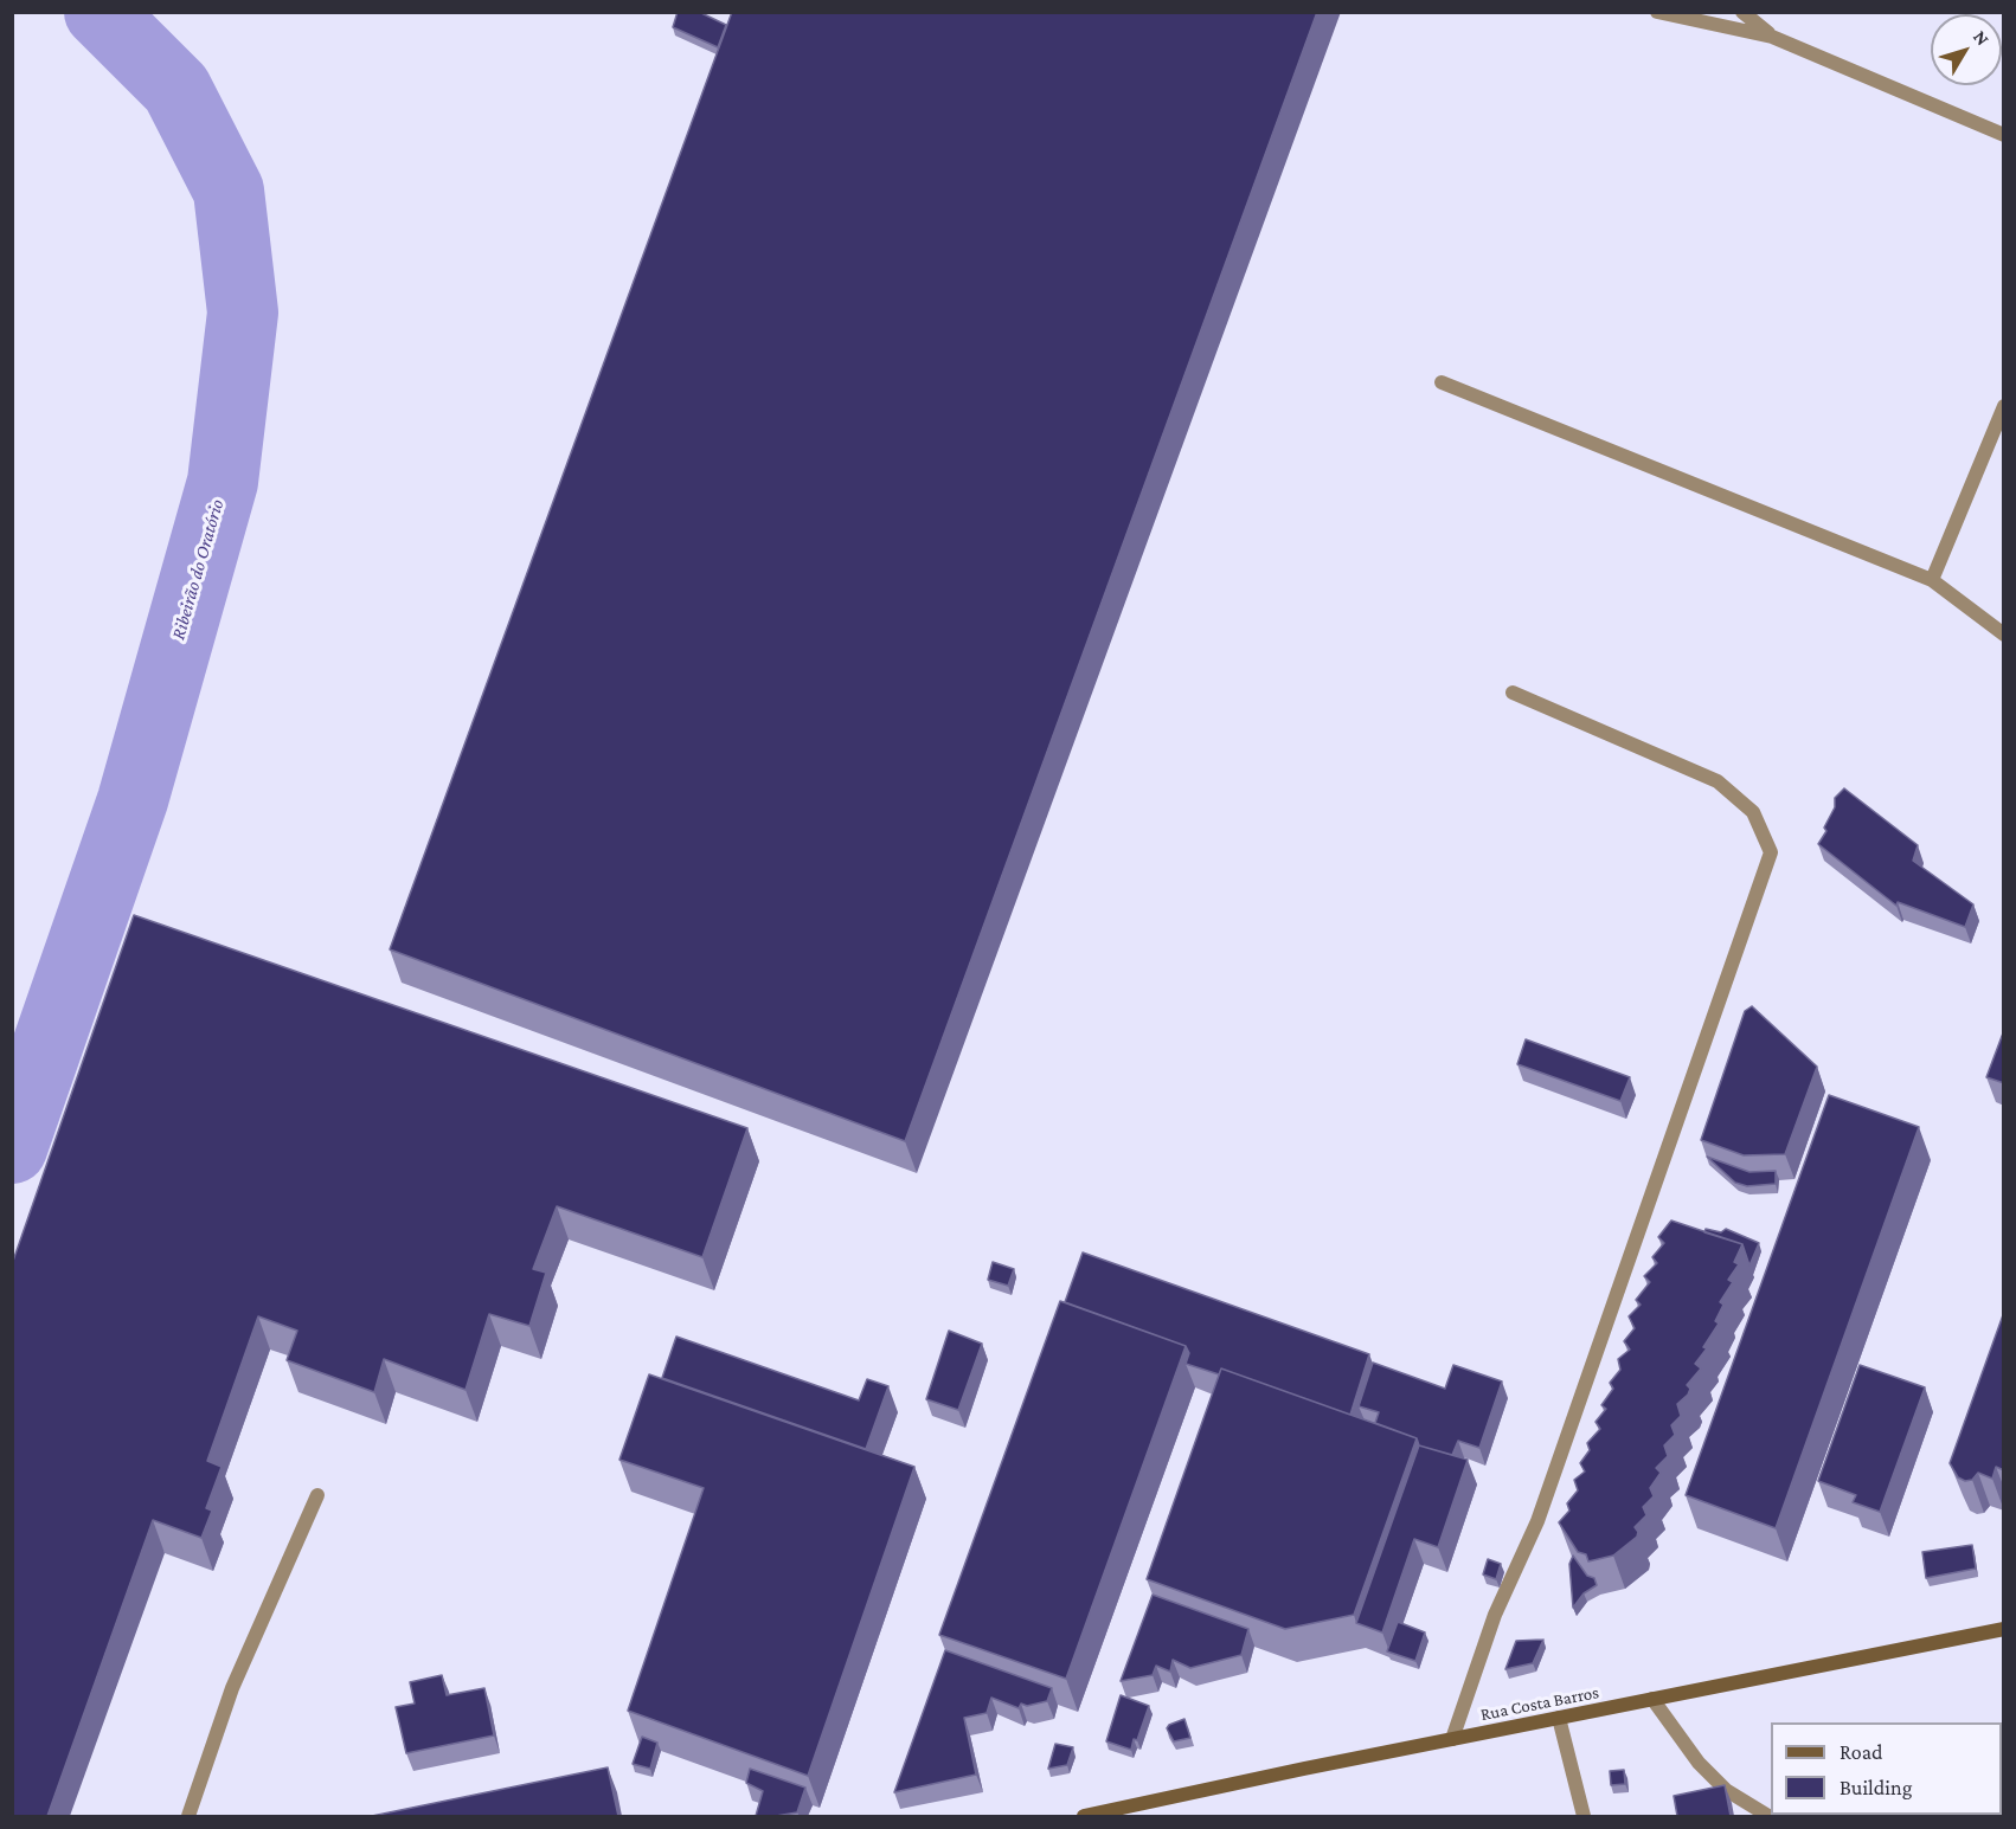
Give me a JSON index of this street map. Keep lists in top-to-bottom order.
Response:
{
  "streets": {
    "main road": ["Rua Costa Barros"]
  },
  "water": ["Ribeirão do Oratório"],
  "legend": ["Road", "Building"],
  "north": "top right"
}
